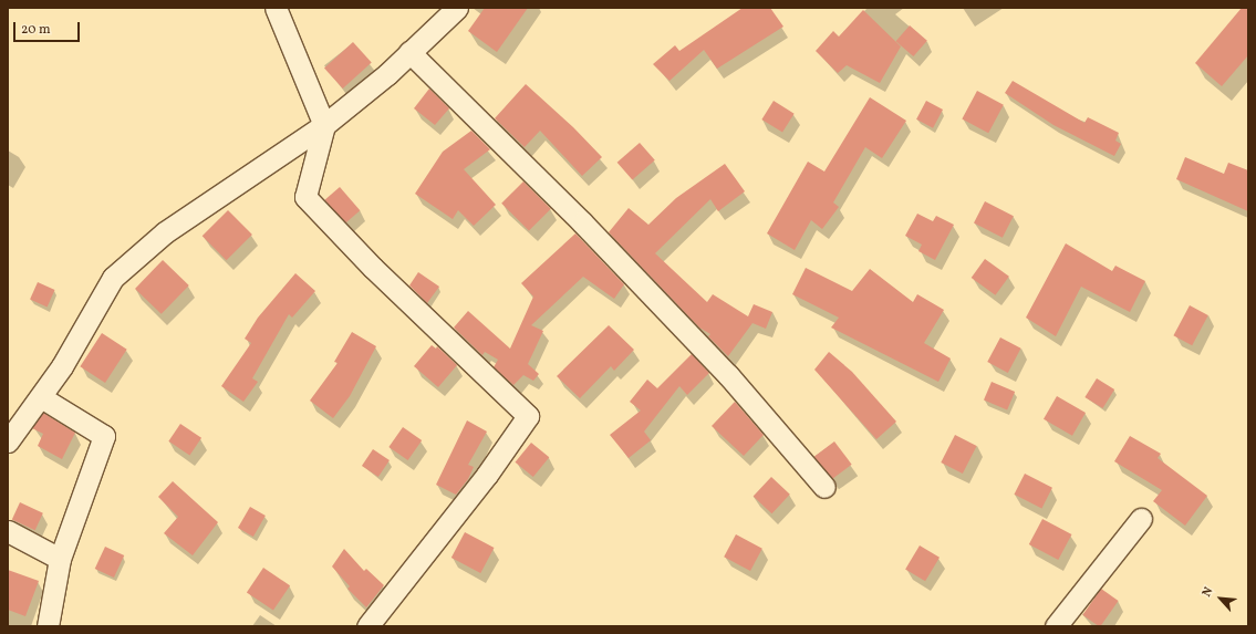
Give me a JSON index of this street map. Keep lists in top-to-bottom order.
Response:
{
  "scale_bar": "20 m",
  "north": "top left"
}
